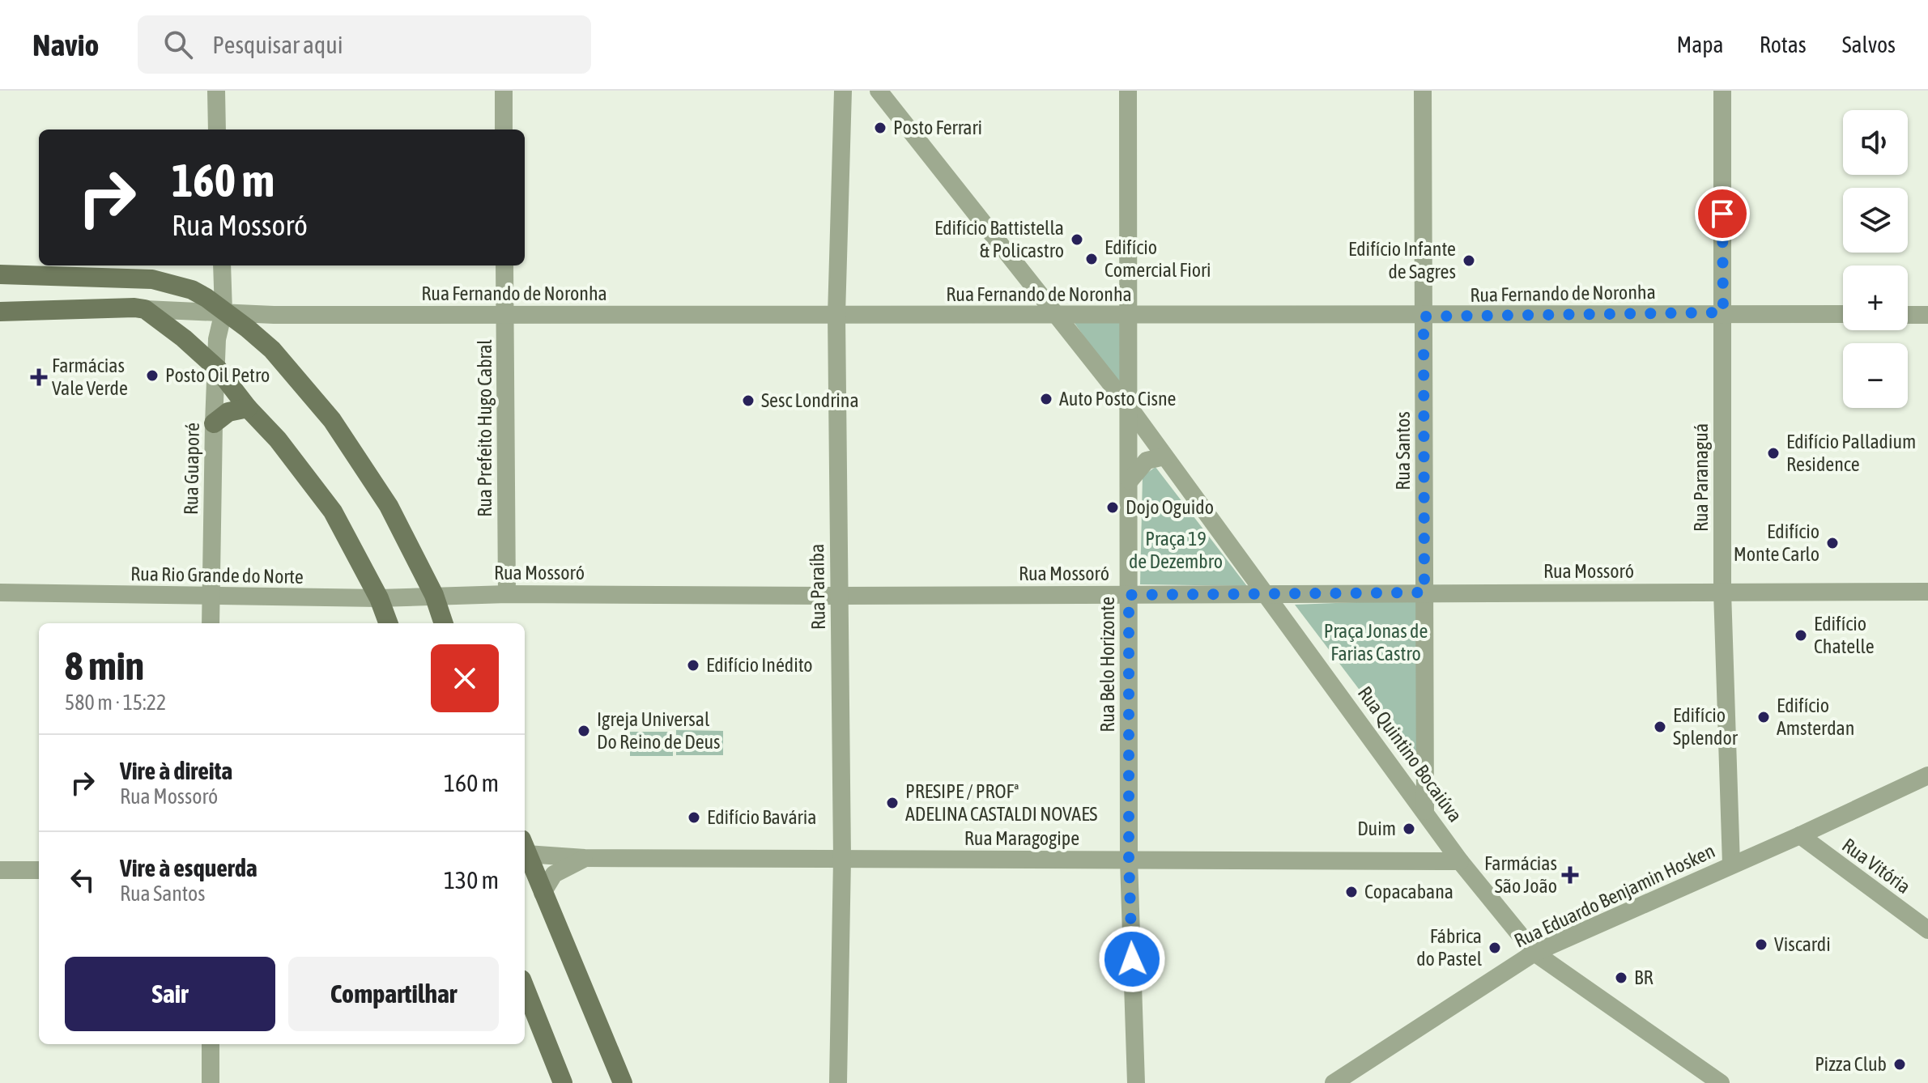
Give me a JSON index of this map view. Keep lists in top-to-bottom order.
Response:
{
  "streets": {
    "street": [
      "Rua Fernando de Noronha",
      "Rua Prefeito Hugo Cabral",
      "Rua Santos",
      "Rua Guaporé",
      "Rua Paranaguá",
      "Rua Mossoró",
      "Rua Rio Grande do Norte",
      "Rua Paraíba",
      "Rua Belo Horizonte",
      "Rua Quintino Bocaiúva",
      "Rua Maragogipe",
      "Rua Vitória",
      "Rua Eduardo Benjamin Hosken"
    ]
  },
  "crossings": [
    ["Rua Fernando de Noronha", "Rua Prefeito Hugo Cabral"],
    ["Rua Fernando de Noronha", "Rua Santos"],
    ["Rua Fernando de Noronha", "Rua Guaporé"],
    ["Rua Fernando de Noronha", "Rua Paranaguá"],
    ["Rua Fernando de Noronha", "Rua Paraíba"],
    ["Rua Fernando de Noronha", "Rua Belo Horizonte"],
    ["Rua Fernando de Noronha", "Rua Quintino Bocaiúva"],
    ["Rua Prefeito Hugo Cabral", "Rua Mossoró"],
    ["Rua Santos", "Rua Mossoró"],
    ["Rua Santos", "Rua Quintino Bocaiúva"],
    ["Rua Guaporé", "Rua Rio Grande do Norte"],
    ["Rua Paranaguá", "Rua Mossoró"],
    ["Rua Paranaguá", "Rua Eduardo Benjamin Hosken"],
    ["Rua Mossoró", "Rua Rio Grande do Norte"],
    ["Rua Mossoró", "Rua Paraíba"],
    ["Rua Mossoró", "Rua Belo Horizonte"],
    ["Rua Mossoró", "Rua Quintino Bocaiúva"],
    ["Rua Paraíba", "Rua Maragogipe"],
    ["Rua Belo Horizonte", "Rua Quintino Bocaiúva"],
    ["Rua Belo Horizonte", "Rua Maragogipe"],
    ["Rua Quintino Bocaiúva", "Rua Maragogipe"],
    ["Rua Quintino Bocaiúva", "Rua Eduardo Benjamin Hosken"],
    ["Rua Vitória", "Rua Eduardo Benjamin Hosken"]
  ],
  "parks": ["Praça 19 de Dezembro", "Praça Jonas de Farias Castro"],
  "places": {
    "other": [
      "Posto Ferrari",
      "Edifício Battistella & Policastro",
      "Edifício Comercial Fiori",
      "Edifício Infante de Sagres",
      "Posto Oil Petro",
      "Auto Posto Cisne",
      "Sesc Londrina",
      "Edifício Palladium Residence",
      "Dojo Oguido",
      "Edifício Monte Carlo",
      "Edifício Chatelle",
      "Edifício Inédito",
      "Edifício Amsterdan",
      "Edifício Splendor",
      "Igreja Universal Do Reino de Deus",
      "PRESIPE / PROFª ADELINA CASTALDI NOVAES",
      "Edifício Bavária",
      "Duim",
      "Copacabana",
      "Viscardi",
      "Fábrica do Pastel",
      "BR",
      "Pizza Club"
    ],
    "health": ["Farmácias Vale Verde", "Farmácias São João"]
  },
  "page": {
    "header": "Navio",
    "search": "Pesquisar aqui",
    "nav": ["Mapa", "Rotas", "Salvos"],
    "map_buttons": ["+", "−"],
    "turn": ["160 m", "Rua Mossoró"],
    "heading": ["8 min", "580 m · 15:22"],
    "list": [
      {
        "name": "Vire à direita",
        "note": "Rua Mossoró",
        "value": "160 m"
      },
      {
        "name": "Vire à esquerda",
        "note": "Rua Santos",
        "value": "130 m"
      }
    ],
    "buttons": ["Sair", "Compartilhar"]
  }
}
